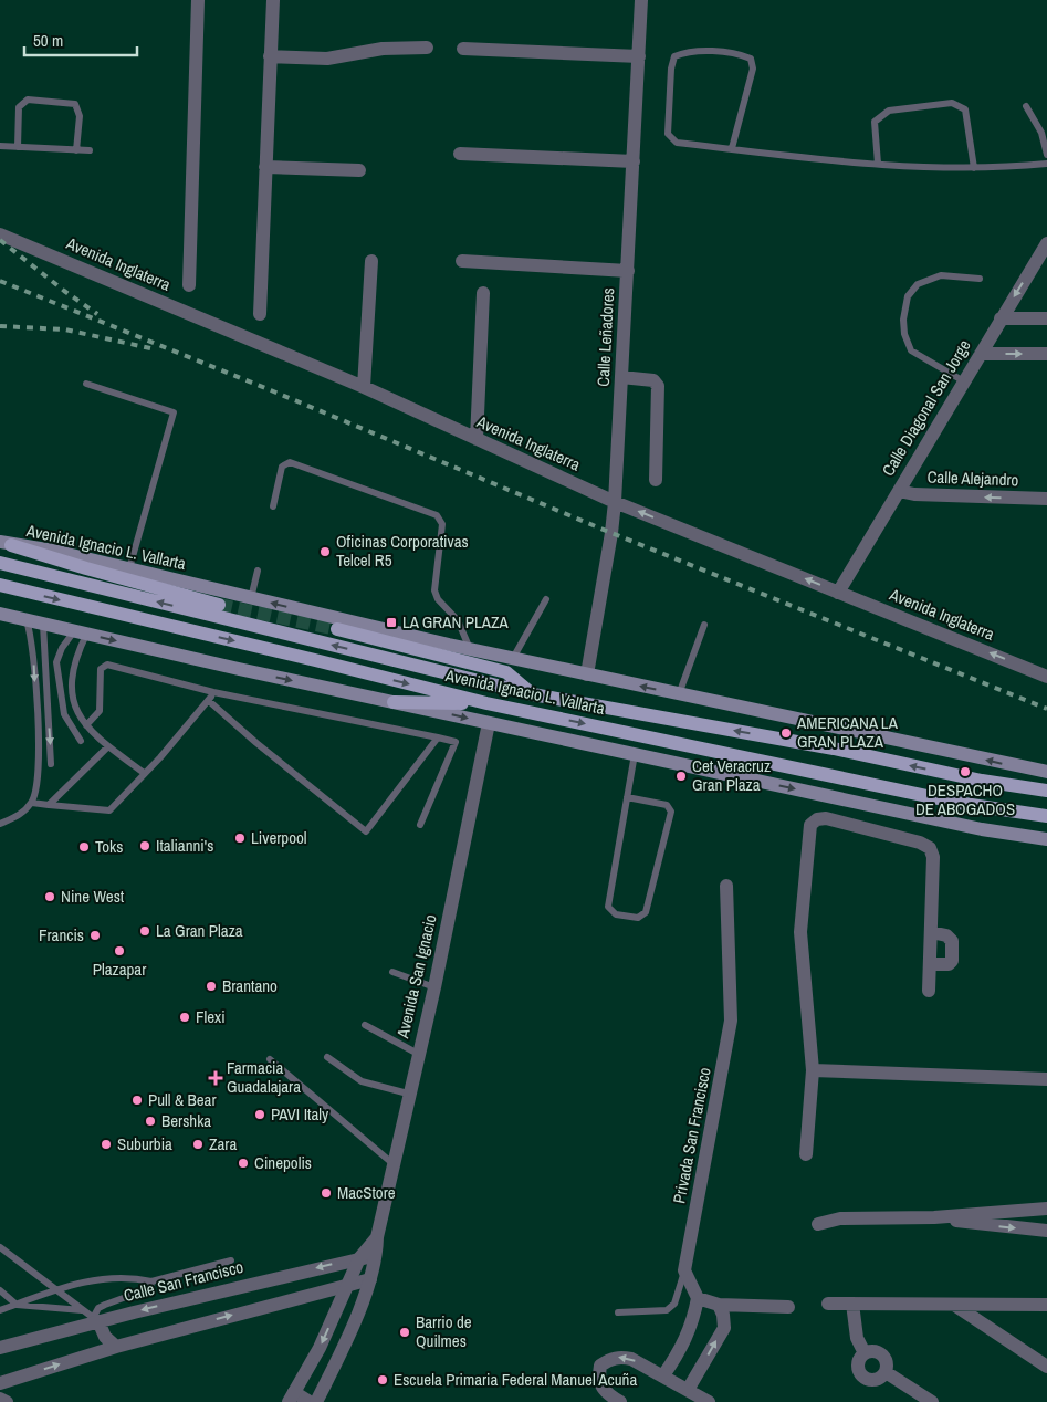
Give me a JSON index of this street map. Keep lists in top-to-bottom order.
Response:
{
  "streets": {
    "main road": ["Avenida Ignacio L. Vallarta"],
    "street": [
      "Avenida Inglaterra",
      "Calle Leñadores",
      "Calle Diagonal San Jorge",
      "Calle Alejandro",
      "Avenida San Ignacio",
      "Privada San Francisco",
      "Calle San Francisco"
    ]
  },
  "crossings": [
    ["Avenida Inglaterra", "Calle Leñadores"],
    ["Avenida Inglaterra", "Calle Diagonal San Jorge"],
    ["Calle Leñadores", "Avenida Ignacio L. Vallarta"],
    ["Calle Diagonal San Jorge", "Calle Alejandro"],
    ["Avenida San Ignacio", "Calle San Francisco"]
  ],
  "one_way": ["Avenida Inglaterra", "Calle Alejandro"],
  "places": {
    "other": [
      "Oficinas Corporativas Telcel R5",
      "AMERICANA LA GRAN PLAZA",
      "DESPACHO DE ABOGADOS",
      "Cet Veracruz Gran Plaza",
      "Liverpool",
      "Italianni's",
      "Toks",
      "Nine West",
      "La Gran Plaza",
      "Francis",
      "Plazapar",
      "Brantano",
      "Flexi",
      "Pull & Bear",
      "PAVI Italy",
      "Bershka",
      "Suburbia",
      "Zara",
      "Cinepolis",
      "MacStore",
      "Barrio de Quilmes",
      "Escuela Primaria Federal Manuel Acuña"
    ],
    "transit": ["LA GRAN PLAZA"],
    "health": ["Farmacia Guadalajara"]
  },
  "scale_bar": "50 m"
}
